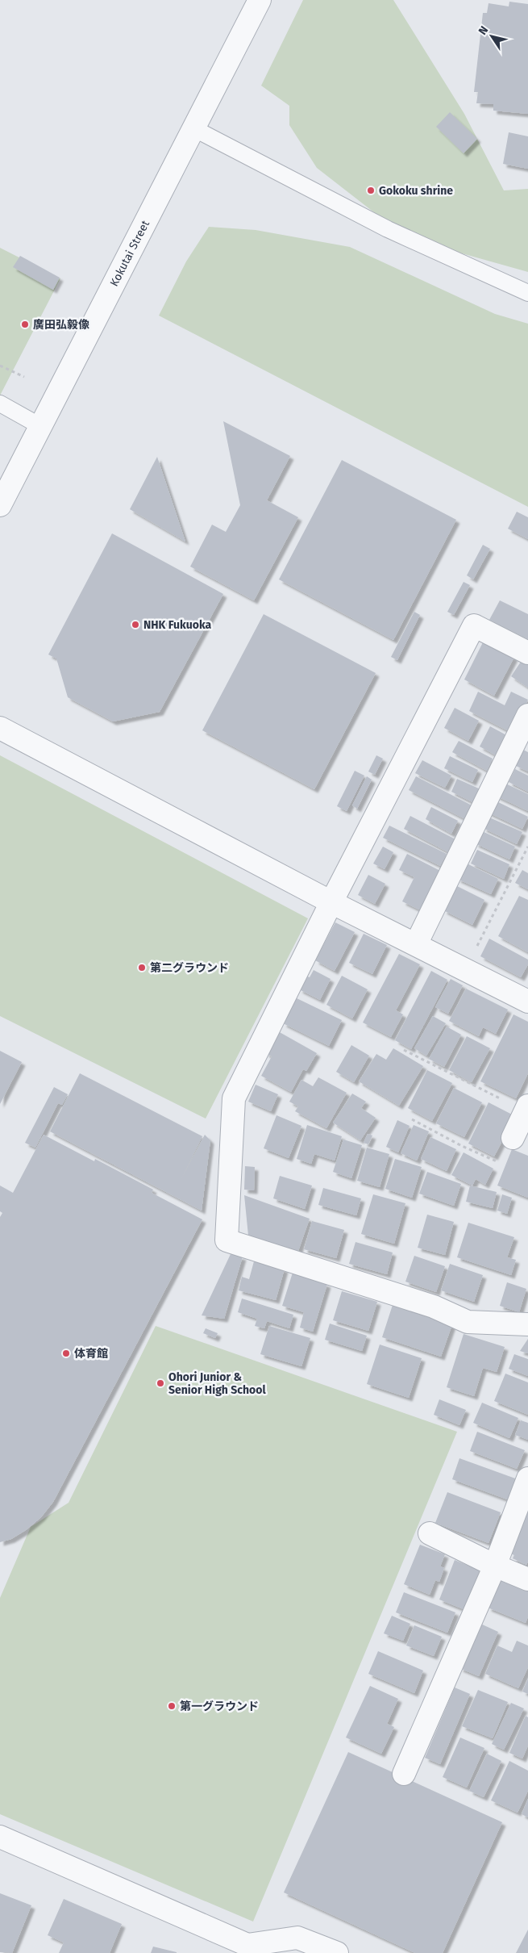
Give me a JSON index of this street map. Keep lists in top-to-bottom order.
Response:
{
  "streets": {
    "street": ["Kokutai Street"]
  },
  "places": [
    "Gokoku shrine",
    "廣田弘毅像",
    "NHK Fukuoka",
    "第二グラウンド",
    "体育館",
    "Ohori Junior & Senior High School",
    "第一グラウンド"
  ],
  "north": "top left"
}
